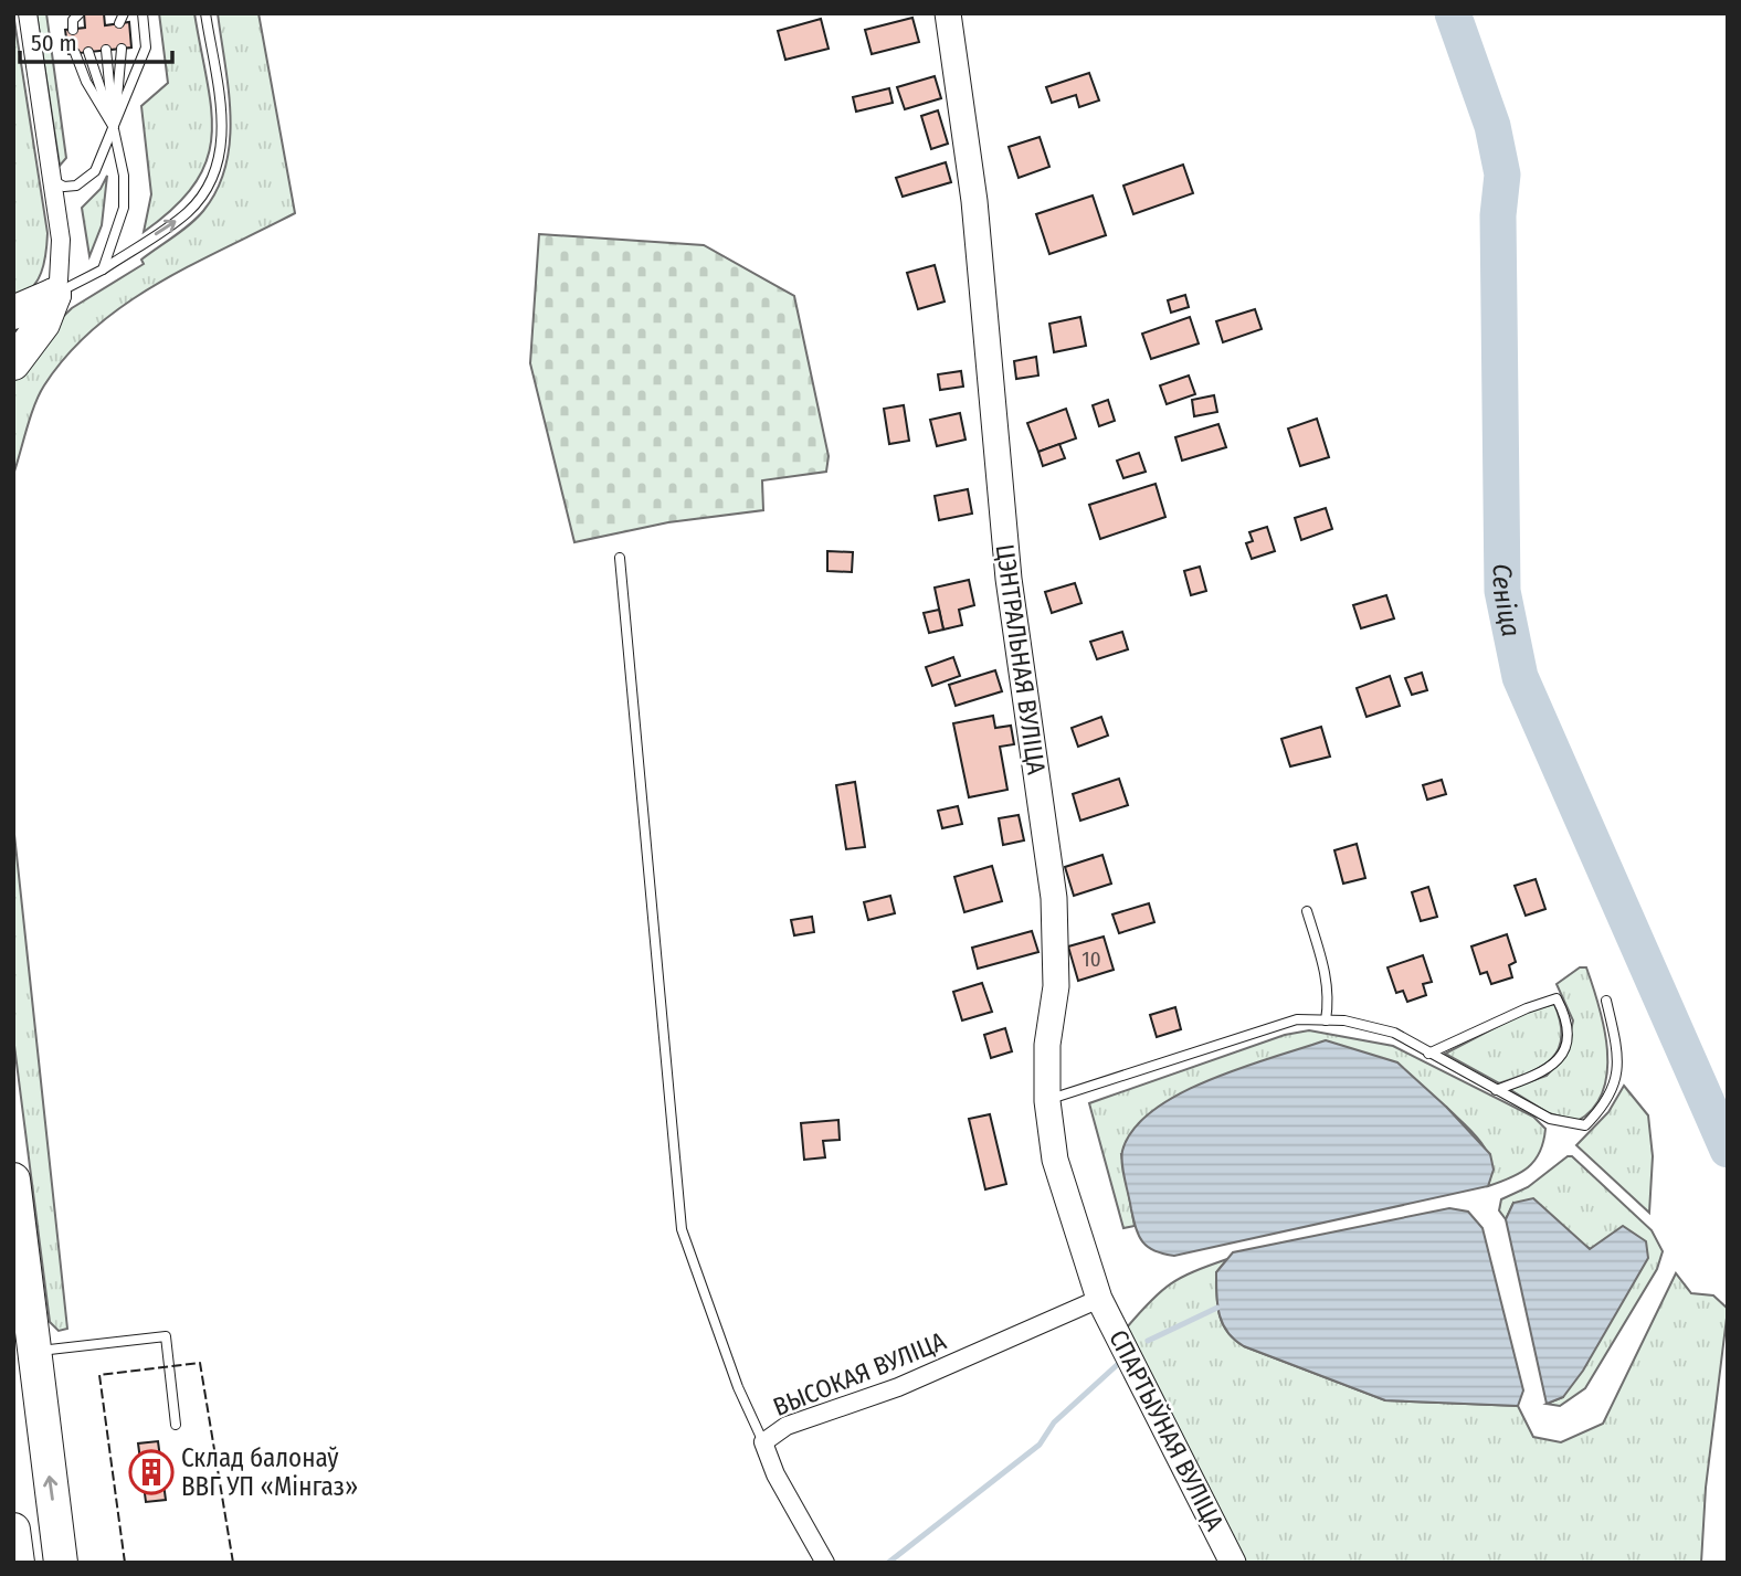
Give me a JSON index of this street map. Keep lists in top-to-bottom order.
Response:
{
  "streets": {
    "street": ["ЦЭНТРАЛЬНАЯ ВУЛІЦА", "ВЫСОКАЯ ВУЛІЦА", "СПАРТЫЎНАЯ ВУЛІЦА"]
  },
  "crossings": [
    ["ЦЭНТРАЛЬНАЯ ВУЛІЦА", "ВЫСОКАЯ ВУЛІЦА"],
    ["ЦЭНТРАЛЬНАЯ ВУЛІЦА", "СПАРТЫЎНАЯ ВУЛІЦА"],
    ["ВЫСОКАЯ ВУЛІЦА", "СПАРТЫЎНАЯ ВУЛІЦА"]
  ],
  "water": ["Сеніца"],
  "places": {
    "building": ["Склад балонаў ВВГ УП «Мінгаз»"]
  },
  "house_numbers": ["10"],
  "scale_bar": "50 m"
}
